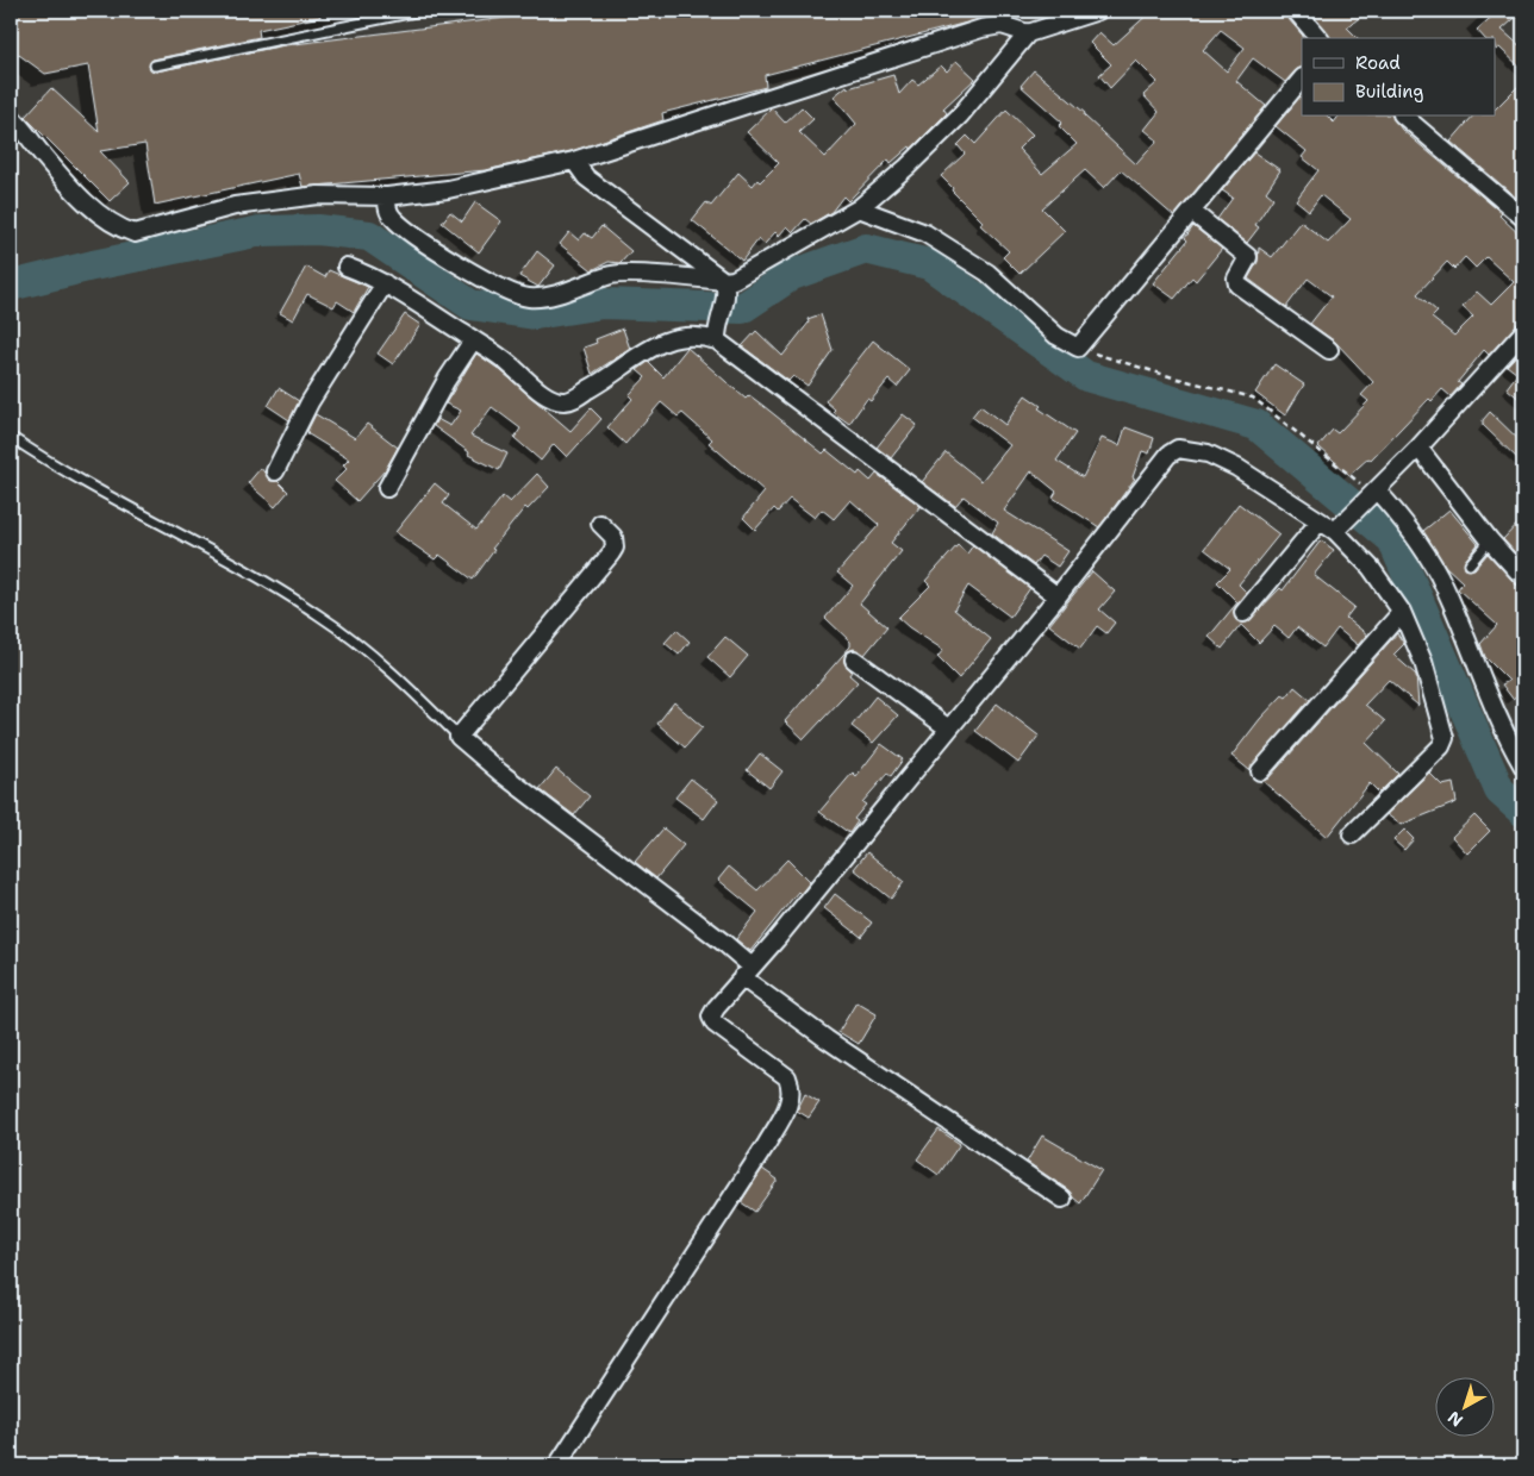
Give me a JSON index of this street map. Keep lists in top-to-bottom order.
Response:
{
  "legend": ["Road", "Building"],
  "north": "bottom left"
}
